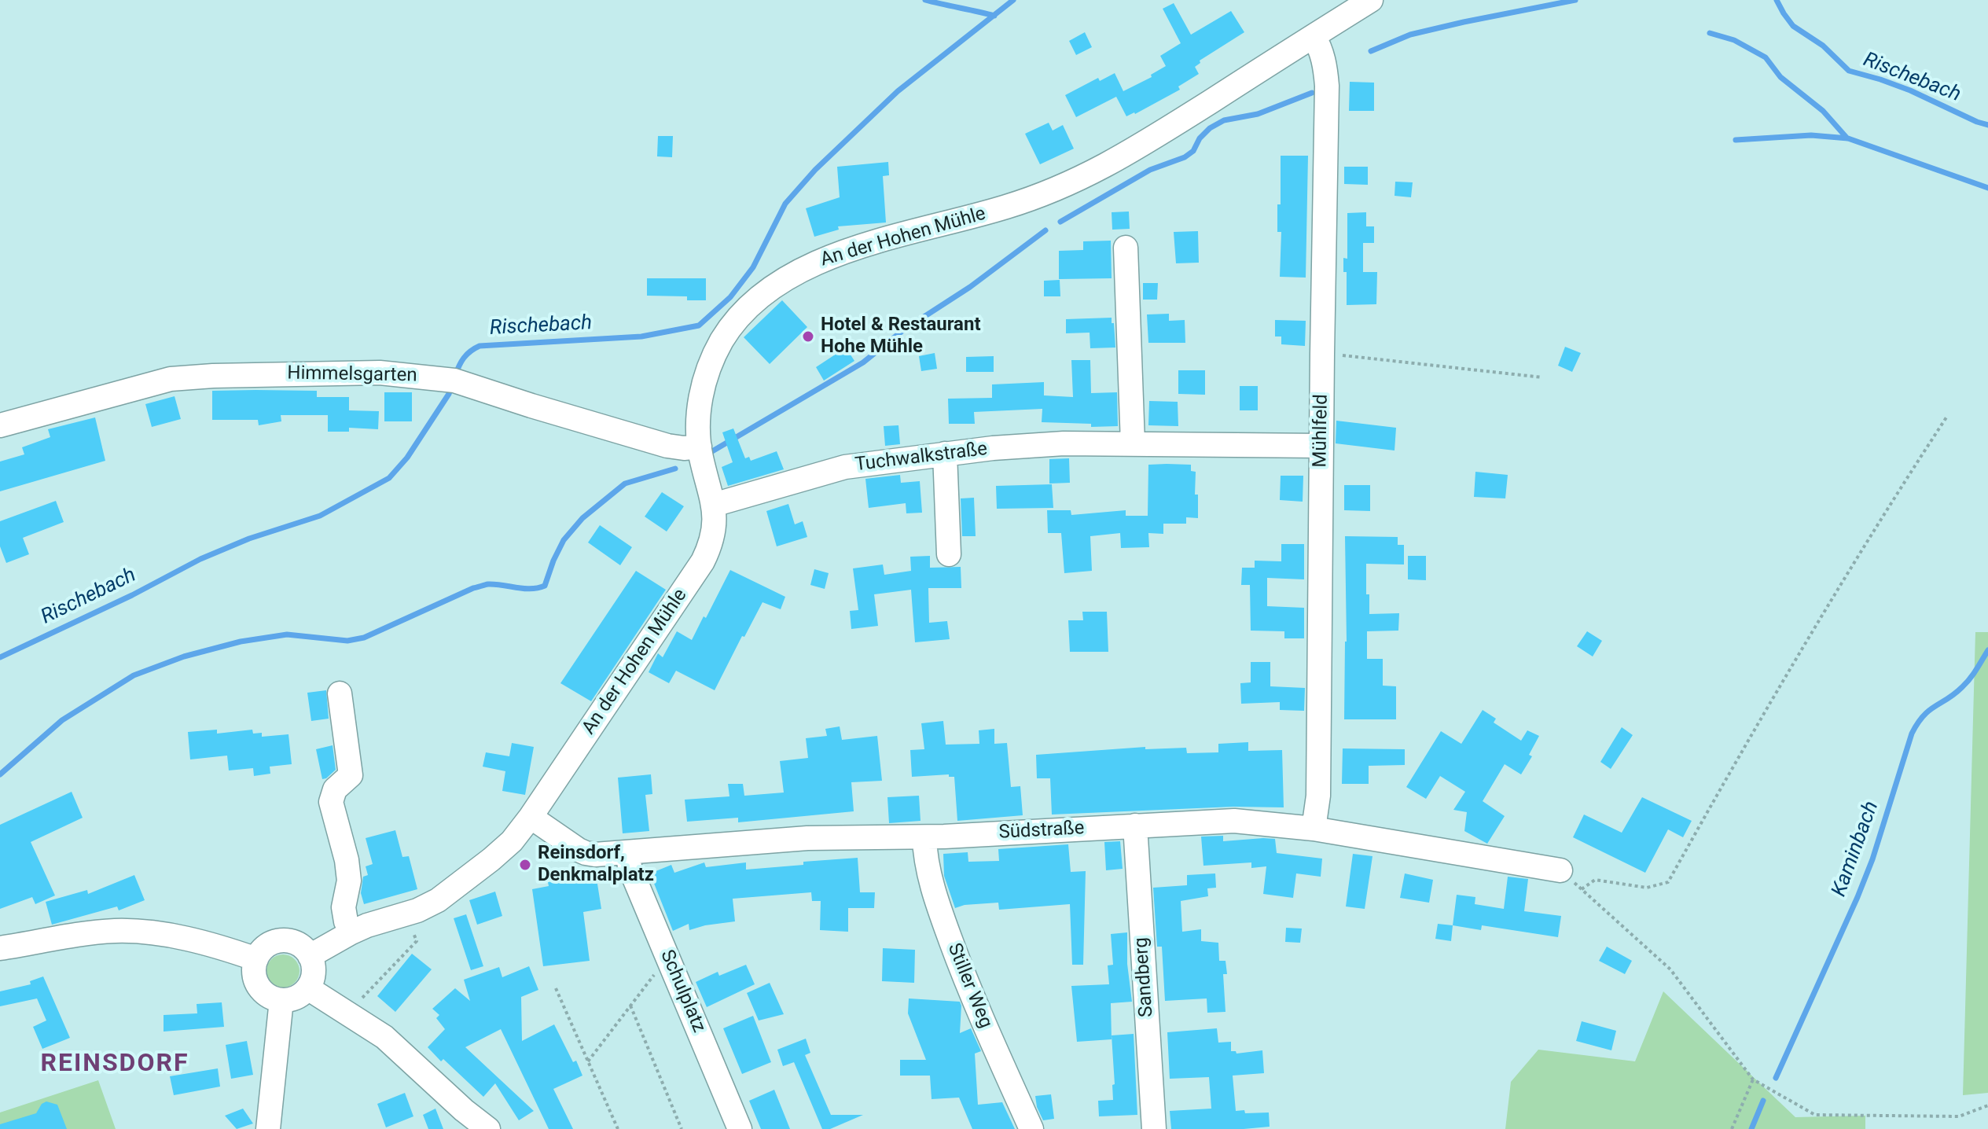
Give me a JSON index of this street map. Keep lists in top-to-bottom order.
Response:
{
  "streets": {
    "street": [
      "An der Hohen Mühle",
      "Himmelsgarten",
      "Mühlfeld",
      "Tuchwalkstraße",
      "Südstraße",
      "Sandberg",
      "Stiller Weg",
      "Schulplatz"
    ]
  },
  "crossings": [
    ["An der Hohen Mühle", "Himmelsgarten"],
    ["An der Hohen Mühle", "Mühlfeld"],
    ["An der Hohen Mühle", "Tuchwalkstraße"],
    ["An der Hohen Mühle", "Südstraße"],
    ["Mühlfeld", "Tuchwalkstraße"],
    ["Mühlfeld", "Südstraße"],
    ["Südstraße", "Sandberg"],
    ["Südstraße", "Stiller Weg"],
    ["Südstraße", "Schulplatz"]
  ],
  "districts": ["REINSDORF"],
  "water": ["Rischebach", "Kaminbach"],
  "places": ["Hotel & Restaurant Hohe Mühle", "Reinsdorf, Denkmalplatz"]
}
